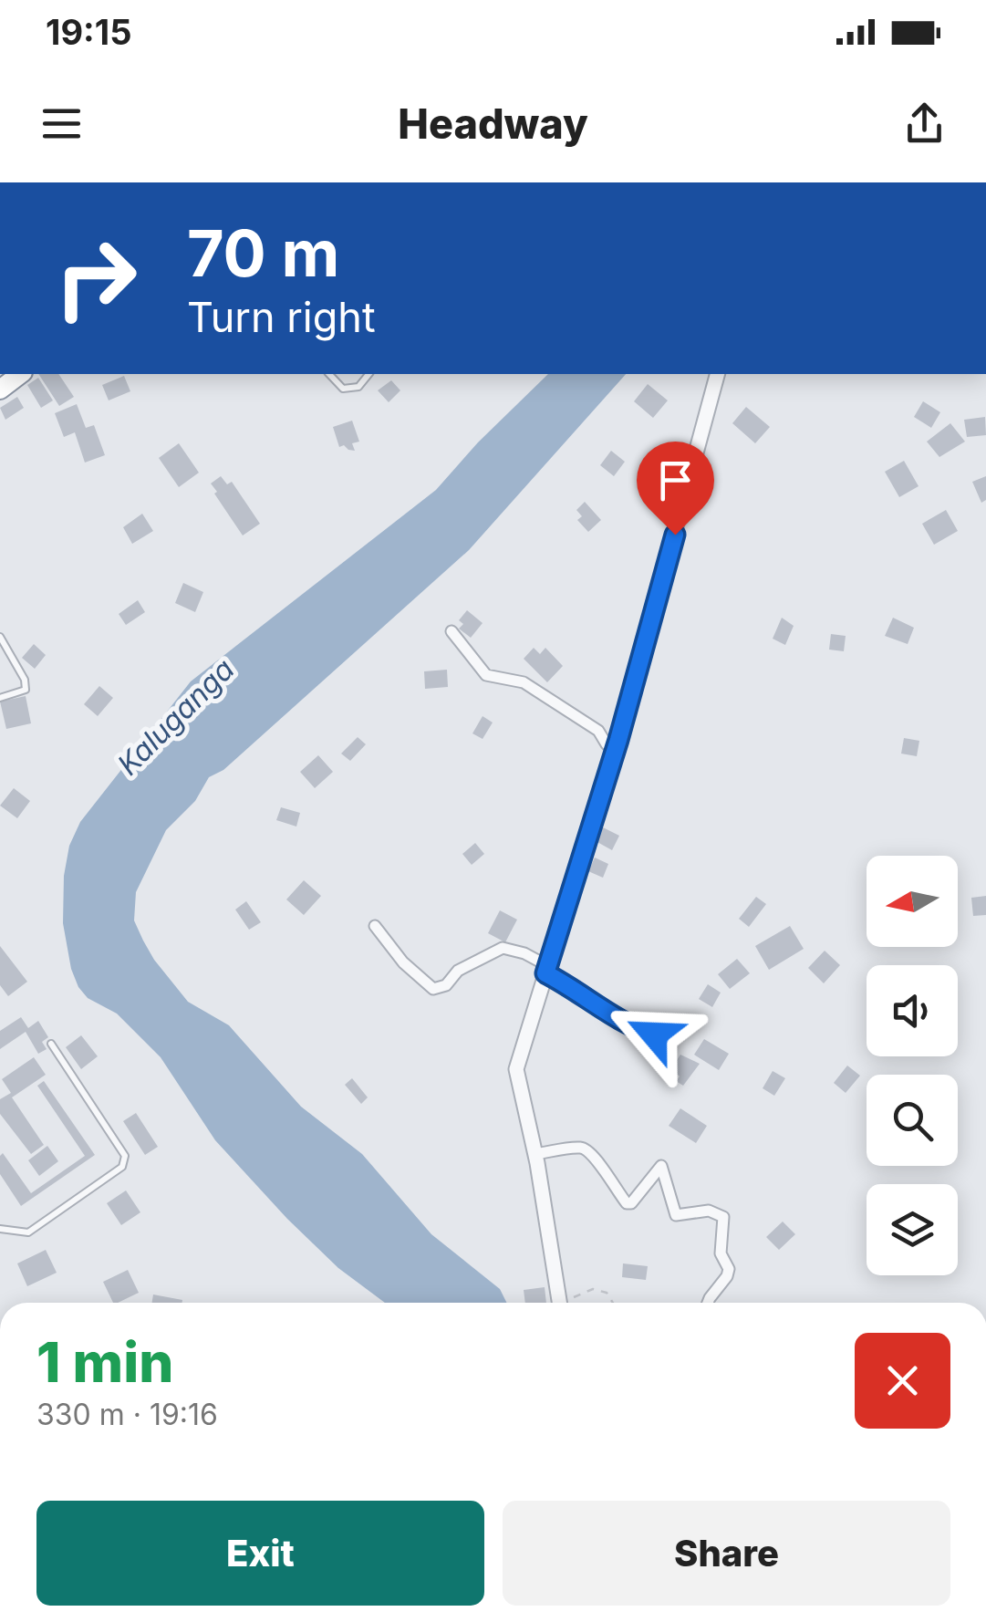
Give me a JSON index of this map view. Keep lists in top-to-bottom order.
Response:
{
  "water": ["Kaluganga"],
  "north": "left",
  "page": {
    "status": "19:15",
    "header": "Headway",
    "turn": ["70 m", "Turn right"],
    "heading": ["1 min", "330 m · 19:16"],
    "buttons": ["Exit", "Share"]
  }
}
